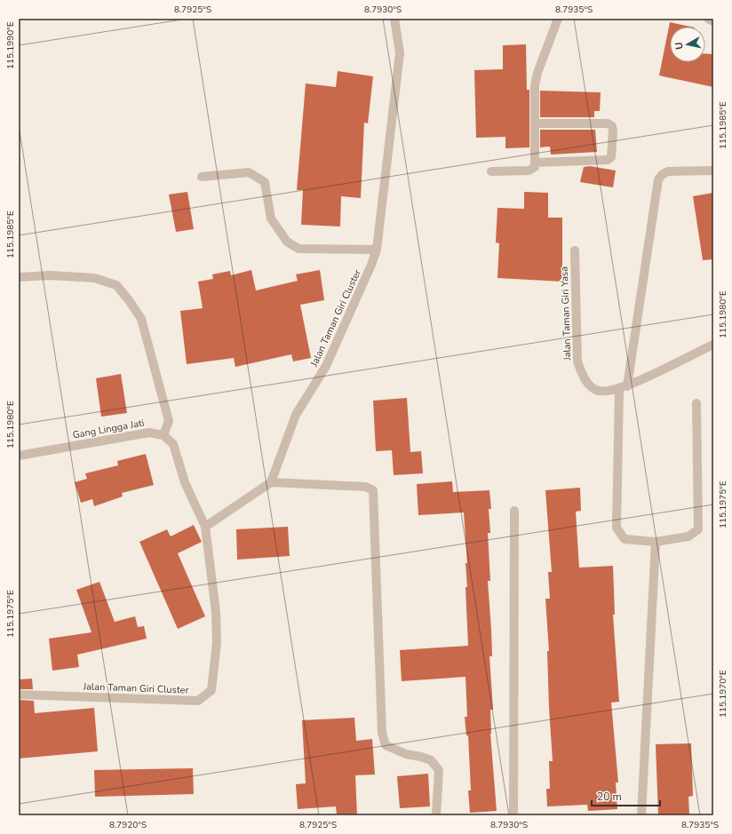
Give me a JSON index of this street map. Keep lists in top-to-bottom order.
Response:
{
  "streets": {
    "street": ["Jalan Taman Giri Yasa", "Jalan Taman Giri Cluster", "Gang Lingga Jati"]
  },
  "scale_bar": "20 m",
  "north": "left",
  "coordinates": [
    "8.7925°S",
    "8.7930°S",
    "8.7935°S",
    "115.1990°E",
    "115.1985°E",
    "115.1980°E",
    "115.1975°E",
    "115.1970°E",
    "8.7920°S"
  ]
}
